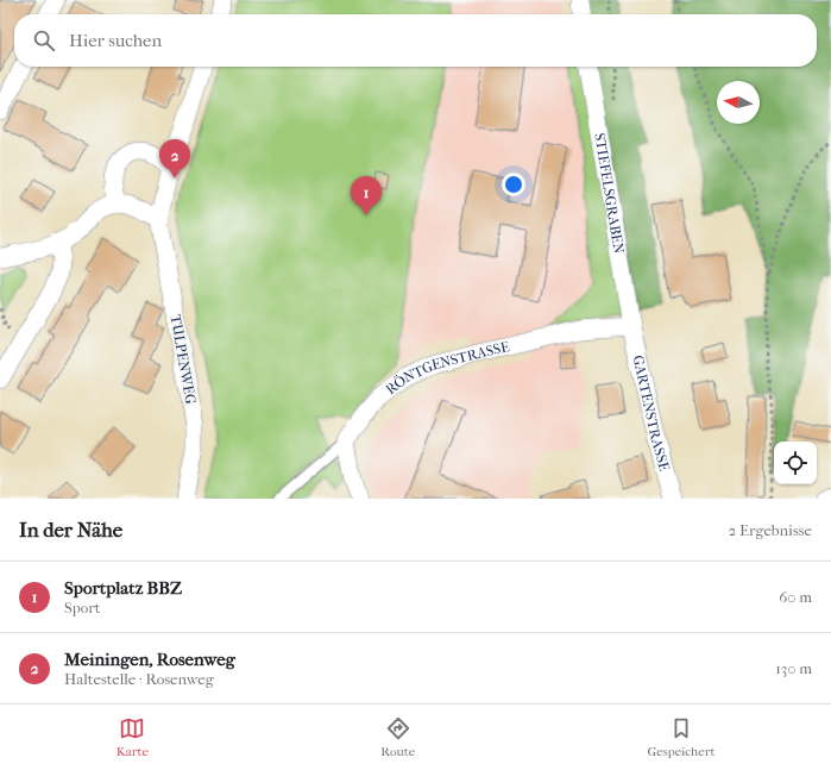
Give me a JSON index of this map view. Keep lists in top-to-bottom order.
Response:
{
  "streets": {
    "street": [
      "STIEFELSGRABEN",
      "TULPENWEG",
      "RÖNTGENSTRASSE",
      "GARTENSTRASSE"
    ]
  },
  "crossings": [
    ["STIEFELSGRABEN", "RÖNTGENSTRASSE"],
    ["STIEFELSGRABEN", "GARTENSTRASSE"],
    ["RÖNTGENSTRASSE", "GARTENSTRASSE"]
  ],
  "north": "left",
  "page": {
    "search": "Hier suchen",
    "pins": ["2", "1"],
    "heading": ["In der Nähe", "2 Ergebnisse"],
    "list": [
      {
        "mark": "1",
        "name": "Sportplatz BBZ",
        "note": "Sport",
        "value": "60 m"
      },
      {
        "mark": "2",
        "name": "Meiningen, Rosenweg",
        "note": "Haltestelle · Rosenweg",
        "value": "130 m"
      }
    ],
    "nav": ["Karte", "Route", "Gespeichert"]
  }
}
